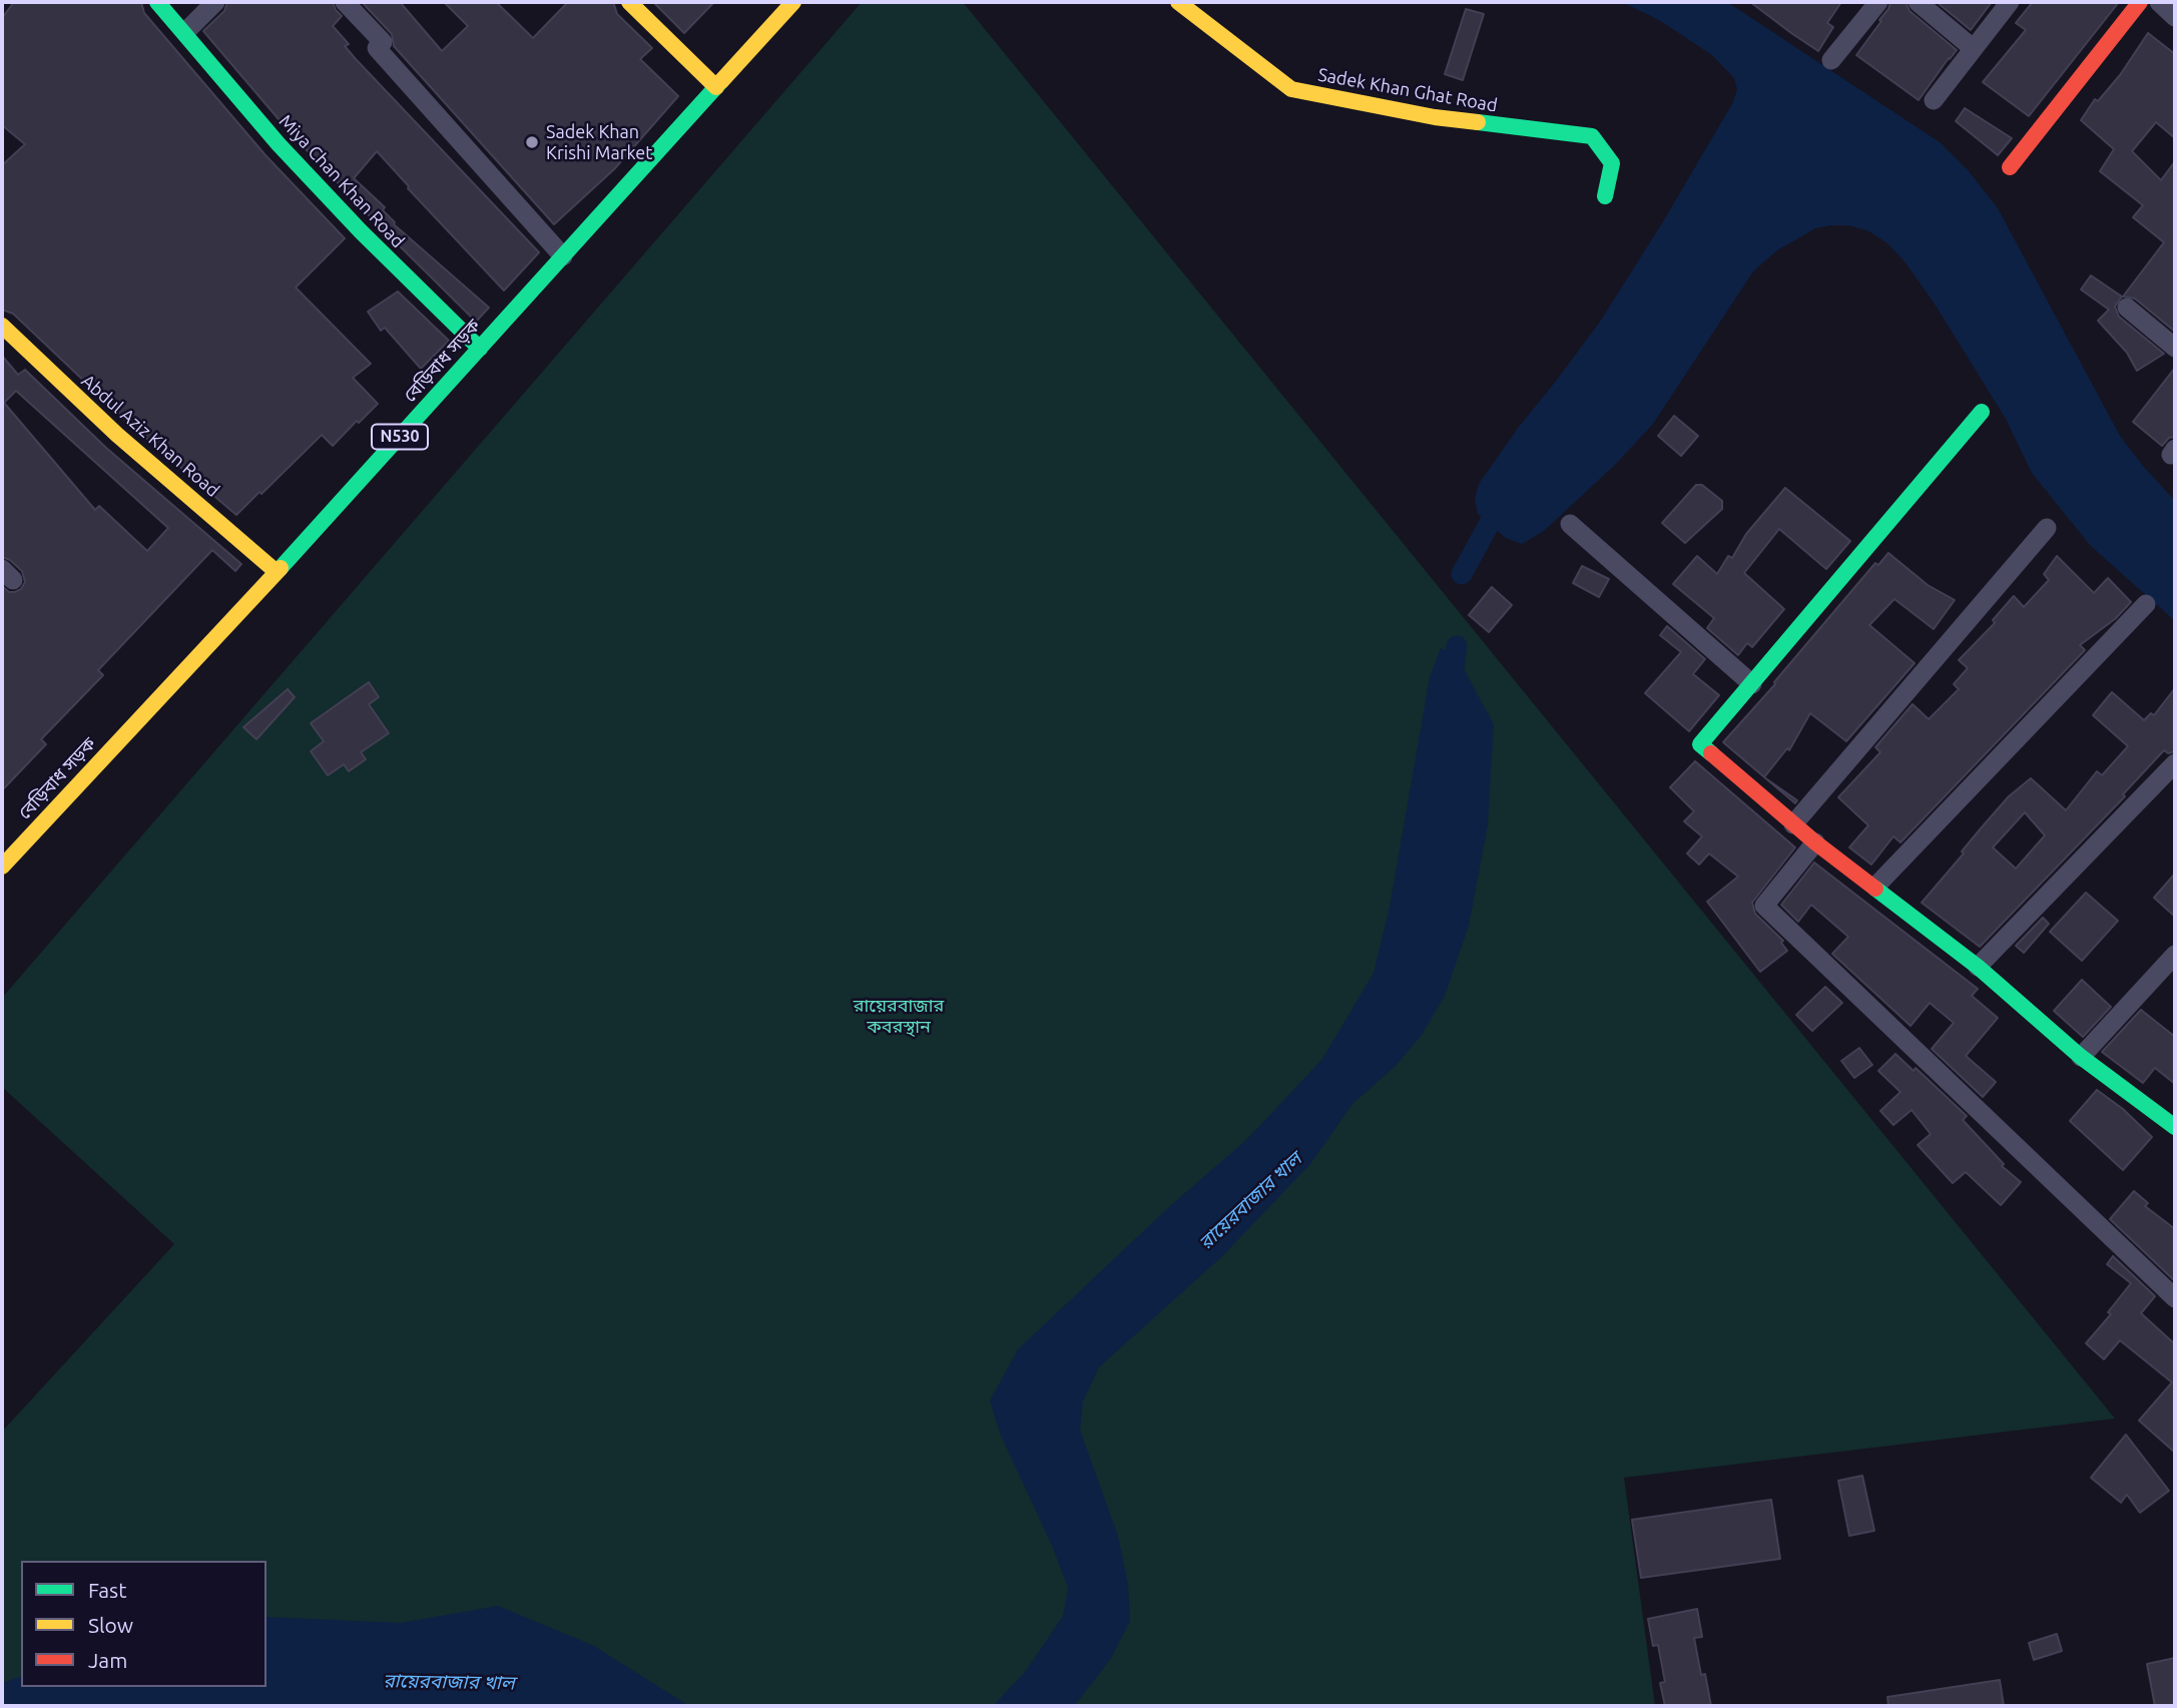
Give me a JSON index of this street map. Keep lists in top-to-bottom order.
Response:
{
  "streets": {
    "main road": [
      "Sadek Khan Ghat Road",
      "Miya Chan Khan Road",
      "বেড়িবাধ সড়ক",
      "Abdul Aziz Khan Road",
      "N530"
    ]
  },
  "crossings": [
    ["Miya Chan Khan Road", "বেড়িবাধ সড়ক"],
    ["বেড়িবাধ সড়ক", "Abdul Aziz Khan Road"]
  ],
  "water": ["রায়েরবাজার খাল"],
  "parks": ["রায়েরবাজার কবরস্থান"],
  "places": ["Sadek Khan Krishi Market"],
  "legend": ["Fast", "Slow", "Jam"]
}
